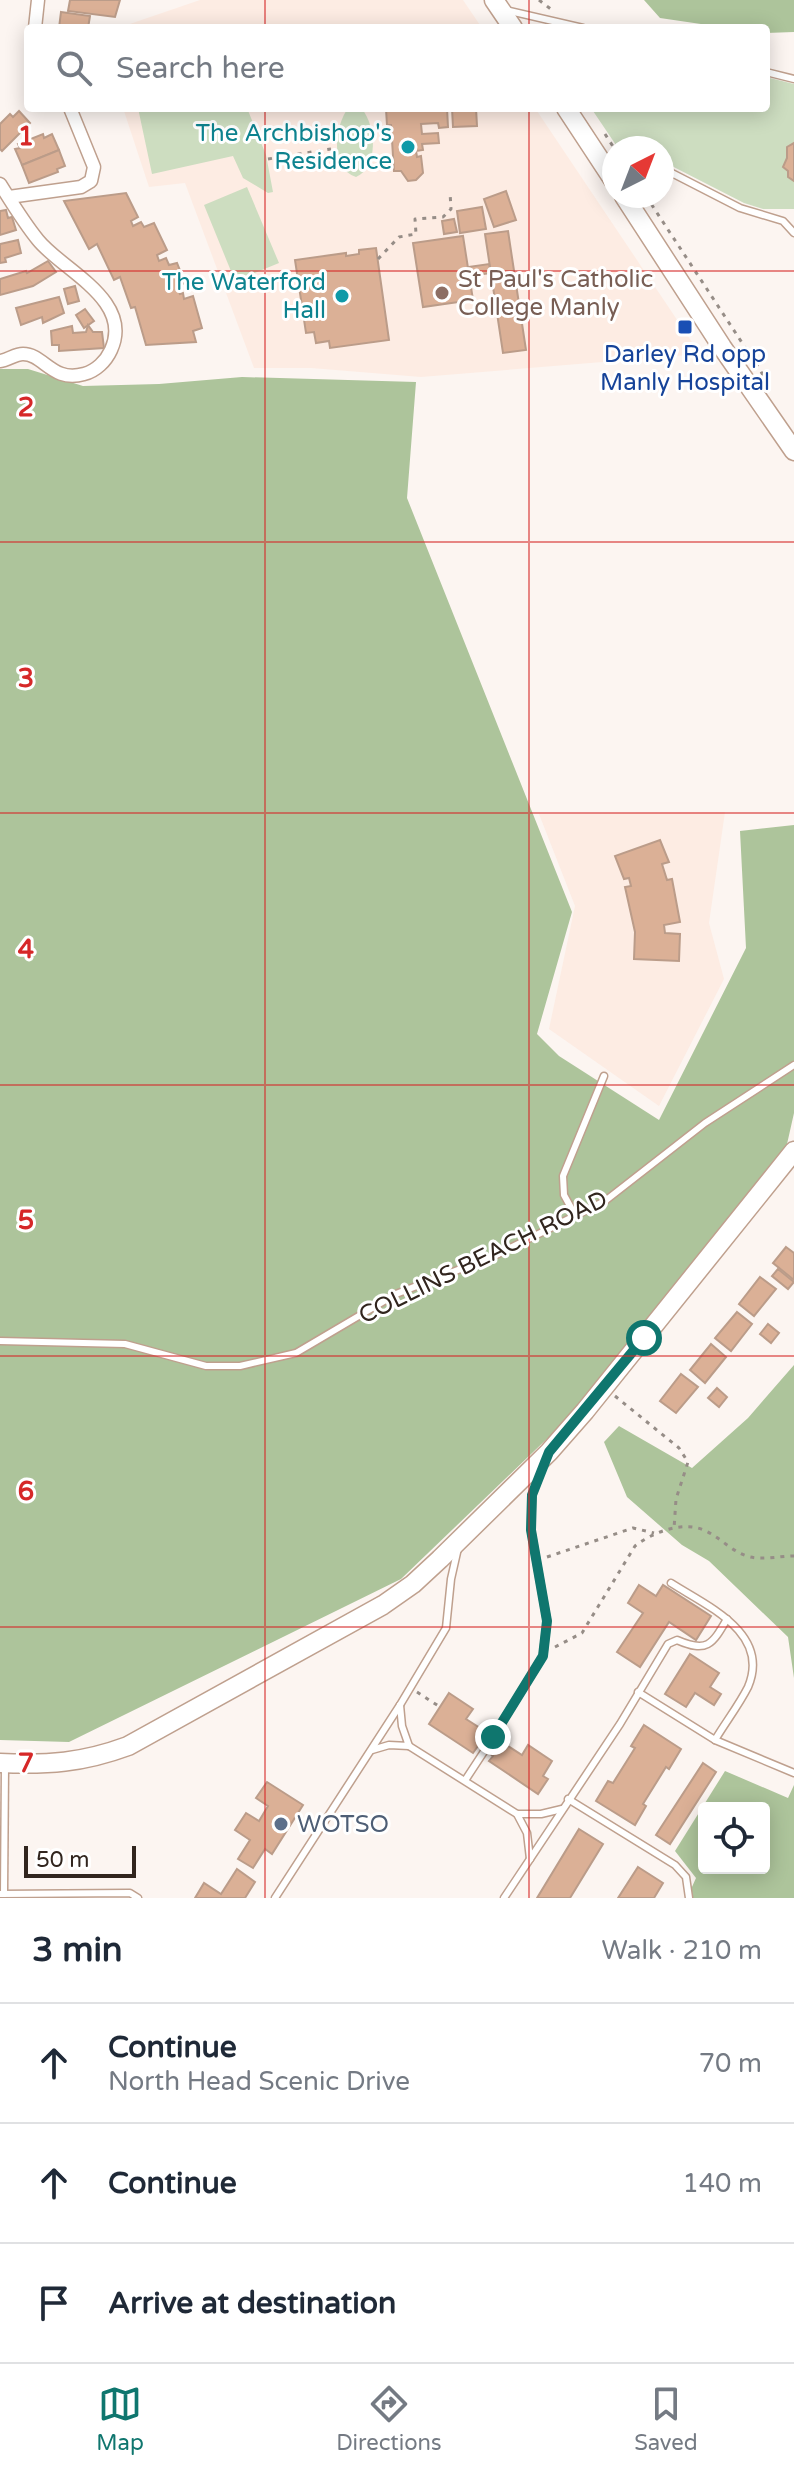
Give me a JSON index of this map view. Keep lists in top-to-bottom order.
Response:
{
  "streets": {
    "lane": ["COLLINS BEACH ROAD"]
  },
  "places": {
    "other": [
      "The Archbishop's Residence",
      "St Paul's Catholic College Manly",
      "The Waterford Hall",
      "WOTSO"
    ],
    "transit": ["Darley Rd opp Manly Hospital"]
  },
  "scale_bar": "50 m",
  "north": "top right",
  "page": {
    "search": "Search here",
    "scale": "50 m",
    "heading": ["3 min", "Walk · 210 m"],
    "list": [
      ["Continue", "North Head Scenic Drive", "70 m"],
      ["Continue", "140 m"],
      "Arrive at destination"
    ],
    "nav": ["Map", "Directions", "Saved"]
  },
  "grid": {
    "rows": [
      "1",
      "2",
      "3",
      "4",
      "5",
      "6",
      "7"
    ]
  }
}
